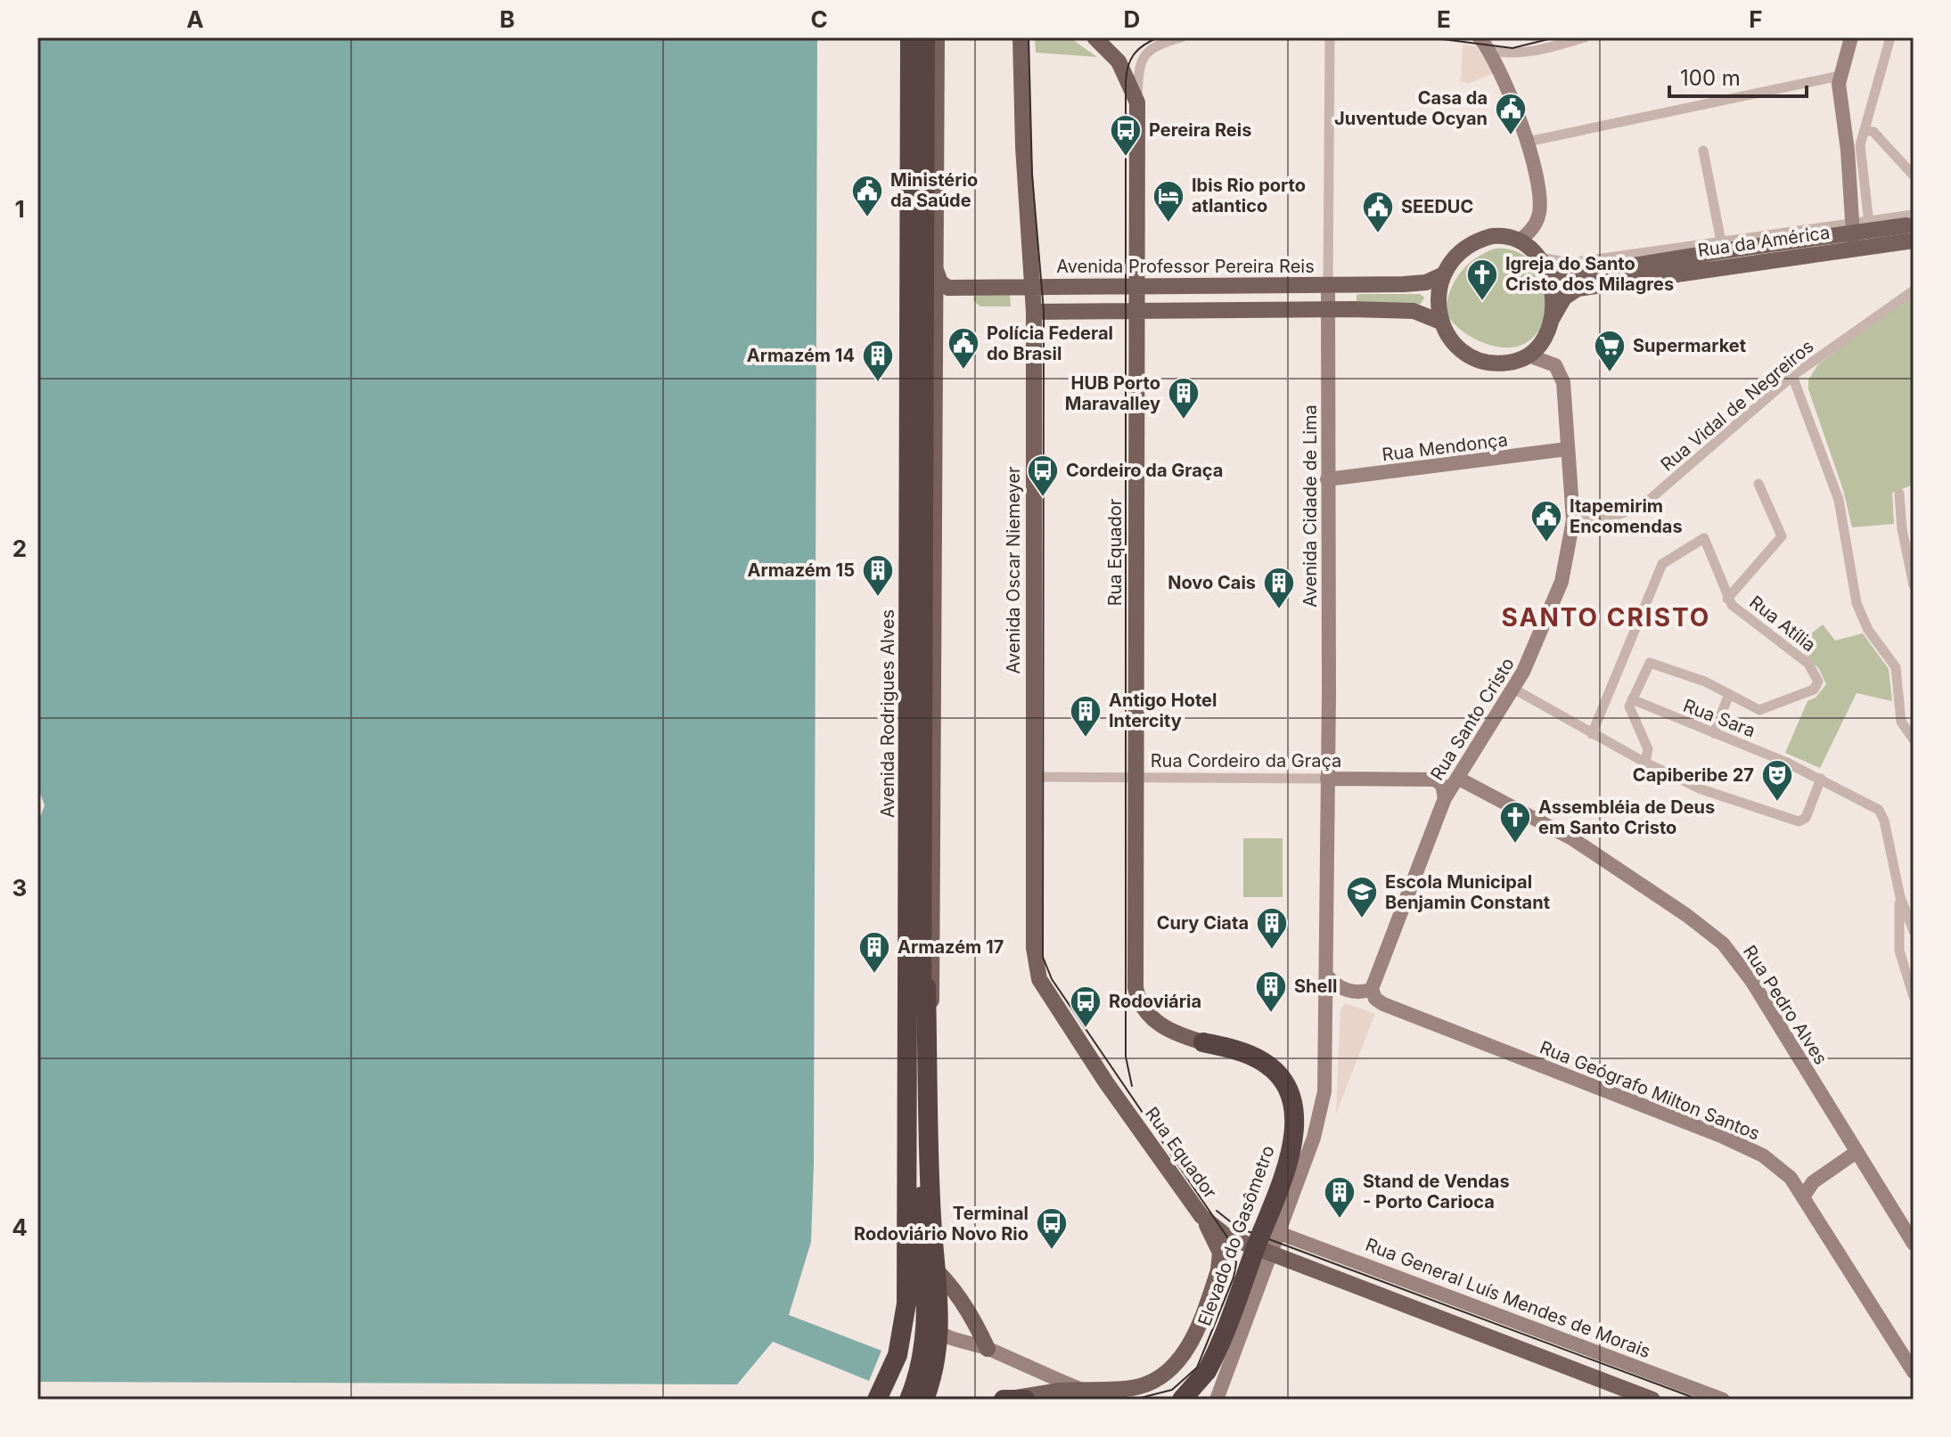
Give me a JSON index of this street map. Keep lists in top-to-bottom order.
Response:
{
  "streets": {
    "highway": ["Avenida Rodrigues Alves", "Elevado do Gasômetro"],
    "main road": [
      "Rua da América",
      "Avenida Professor Pereira Reis",
      "Rua Mendonça",
      "Avenida Cidade de Lima",
      "Rua Equador",
      "Avenida Oscar Niemeyer",
      "Rua Santo Cristo",
      "Rua Cordeiro da Graça",
      "Rua Pedro Alves",
      "Rua Geógrafo Milton Santos",
      "Rua General Luís Mendes de Morais"
    ],
    "street": ["Rua Vidal de Negreiros", "Rua Atília", "Rua Sara"]
  },
  "crossings": [
    ["Rua da América", "Avenida Professor Pereira Reis"],
    ["Rua da América", "Rua Santo Cristo"],
    ["Avenida Professor Pereira Reis", "Avenida Cidade de Lima"],
    ["Avenida Professor Pereira Reis", "Rua Equador"],
    ["Avenida Professor Pereira Reis", "Avenida Oscar Niemeyer"],
    ["Avenida Professor Pereira Reis", "Avenida Rodrigues Alves"],
    ["Avenida Professor Pereira Reis", "Rua Santo Cristo"],
    ["Rua Vidal de Negreiros", "Rua Santo Cristo"],
    ["Rua Mendonça", "Avenida Cidade de Lima"],
    ["Rua Mendonça", "Rua Santo Cristo"],
    ["Avenida Cidade de Lima", "Rua Equador"],
    ["Avenida Cidade de Lima", "Rua Cordeiro da Graça"],
    ["Avenida Cidade de Lima", "Rua Geógrafo Milton Santos"],
    ["Avenida Cidade de Lima", "Rua General Luís Mendes de Morais"],
    ["Rua Equador", "Avenida Oscar Niemeyer"],
    ["Rua Equador", "Rua Cordeiro da Graça"],
    ["Rua Equador", "Elevado do Gasômetro"],
    ["Avenida Oscar Niemeyer", "Rua Cordeiro da Graça"],
    ["Rua Atília", "Rua Sara"],
    ["Rua Santo Cristo", "Rua Cordeiro da Graça"],
    ["Rua Santo Cristo", "Rua Pedro Alves"],
    ["Rua Santo Cristo", "Rua Geógrafo Milton Santos"]
  ],
  "districts": ["SANTO CRISTO"],
  "places": {
    "public building": [
      "Casa da Juventude Ocyan",
      "Ministério da Saúde",
      "SEEDUC",
      "Polícia Federal do Brasil",
      "Itapemirim Encomendas"
    ],
    "bus stop": [
      "Pereira Reis",
      "Cordeiro da Graça",
      "Rodoviária",
      "Terminal Rodoviário Novo Rio"
    ],
    "hotel": ["Ibis Rio porto atlantico"],
    "church": ["Igreja do Santo Cristo dos Milagres", "Assembléia de Deus em Santo Cristo"],
    "supermarket": ["Supermarket"],
    "building": [
      "Armazém 14",
      "HUB Porto Maravalley",
      "Armazém 15",
      "Novo Cais",
      "Antigo Hotel Intercity",
      "Cury Ciata",
      "Armazém 17",
      "Shell",
      "Stand de Vendas - Porto Carioca"
    ],
    "theatre": ["Capiberibe 27"],
    "school or university": ["Escola Municipal Benjamin Constant"]
  },
  "scale_bar": "100 m",
  "grid": {
    "columns": [
      "A",
      "B",
      "C",
      "D",
      "E",
      "F"
    ],
    "rows": [
      "1",
      "2",
      "3",
      "4"
    ]
  }
}
